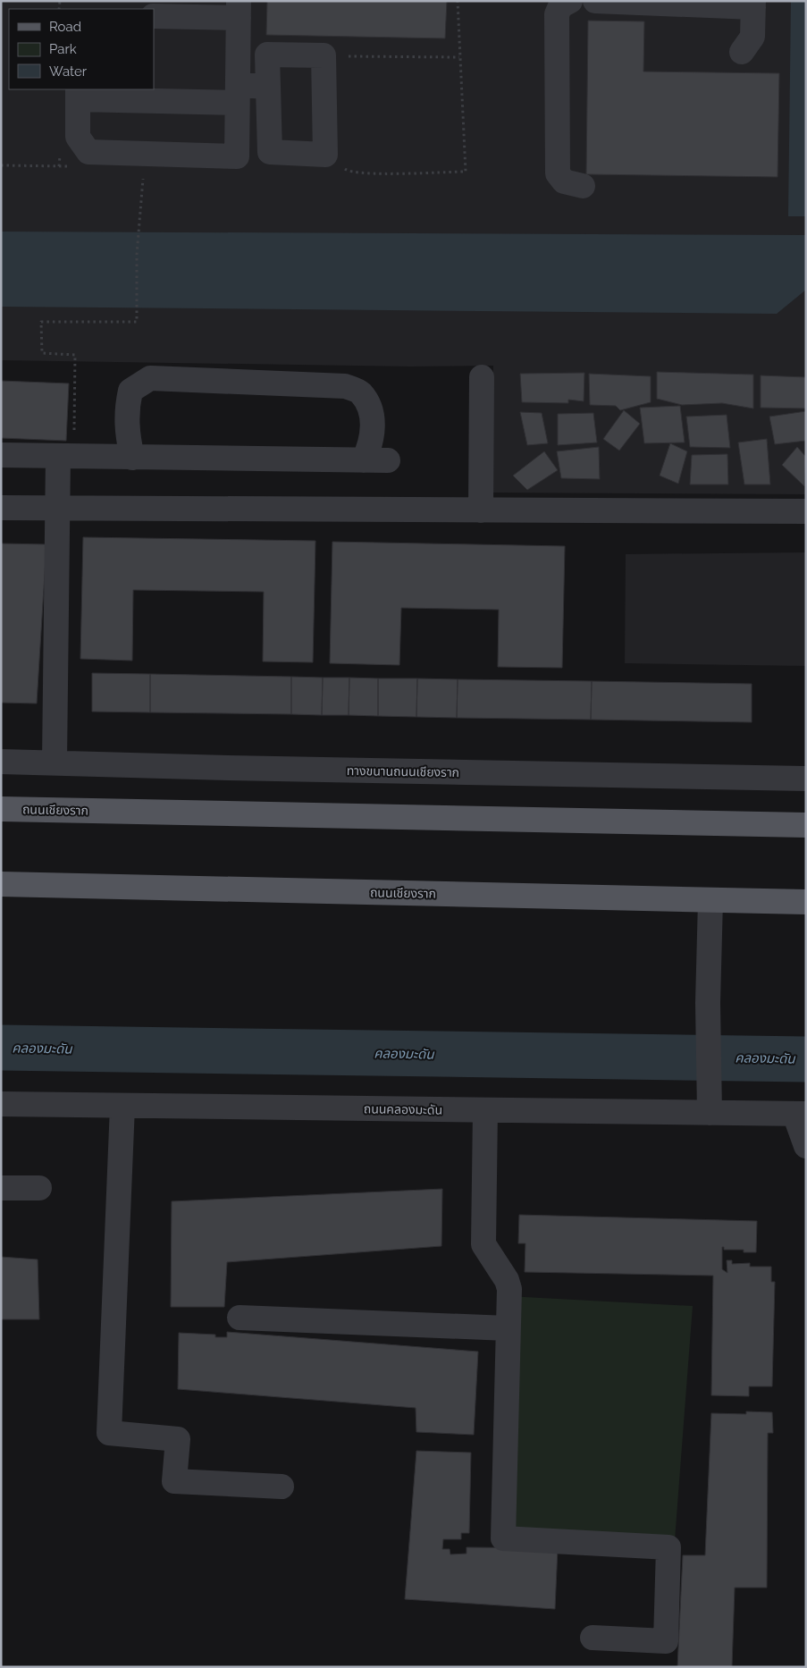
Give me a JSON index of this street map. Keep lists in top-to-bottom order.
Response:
{
  "streets": {
    "main road": ["ถนนเชียงราก"],
    "street": ["ทางขนานถนนเชียงราก", "ถนนคลองมะดัน"]
  },
  "water": ["คลองมะดัน"],
  "legend": ["Road", "Park", "Water"]
}
